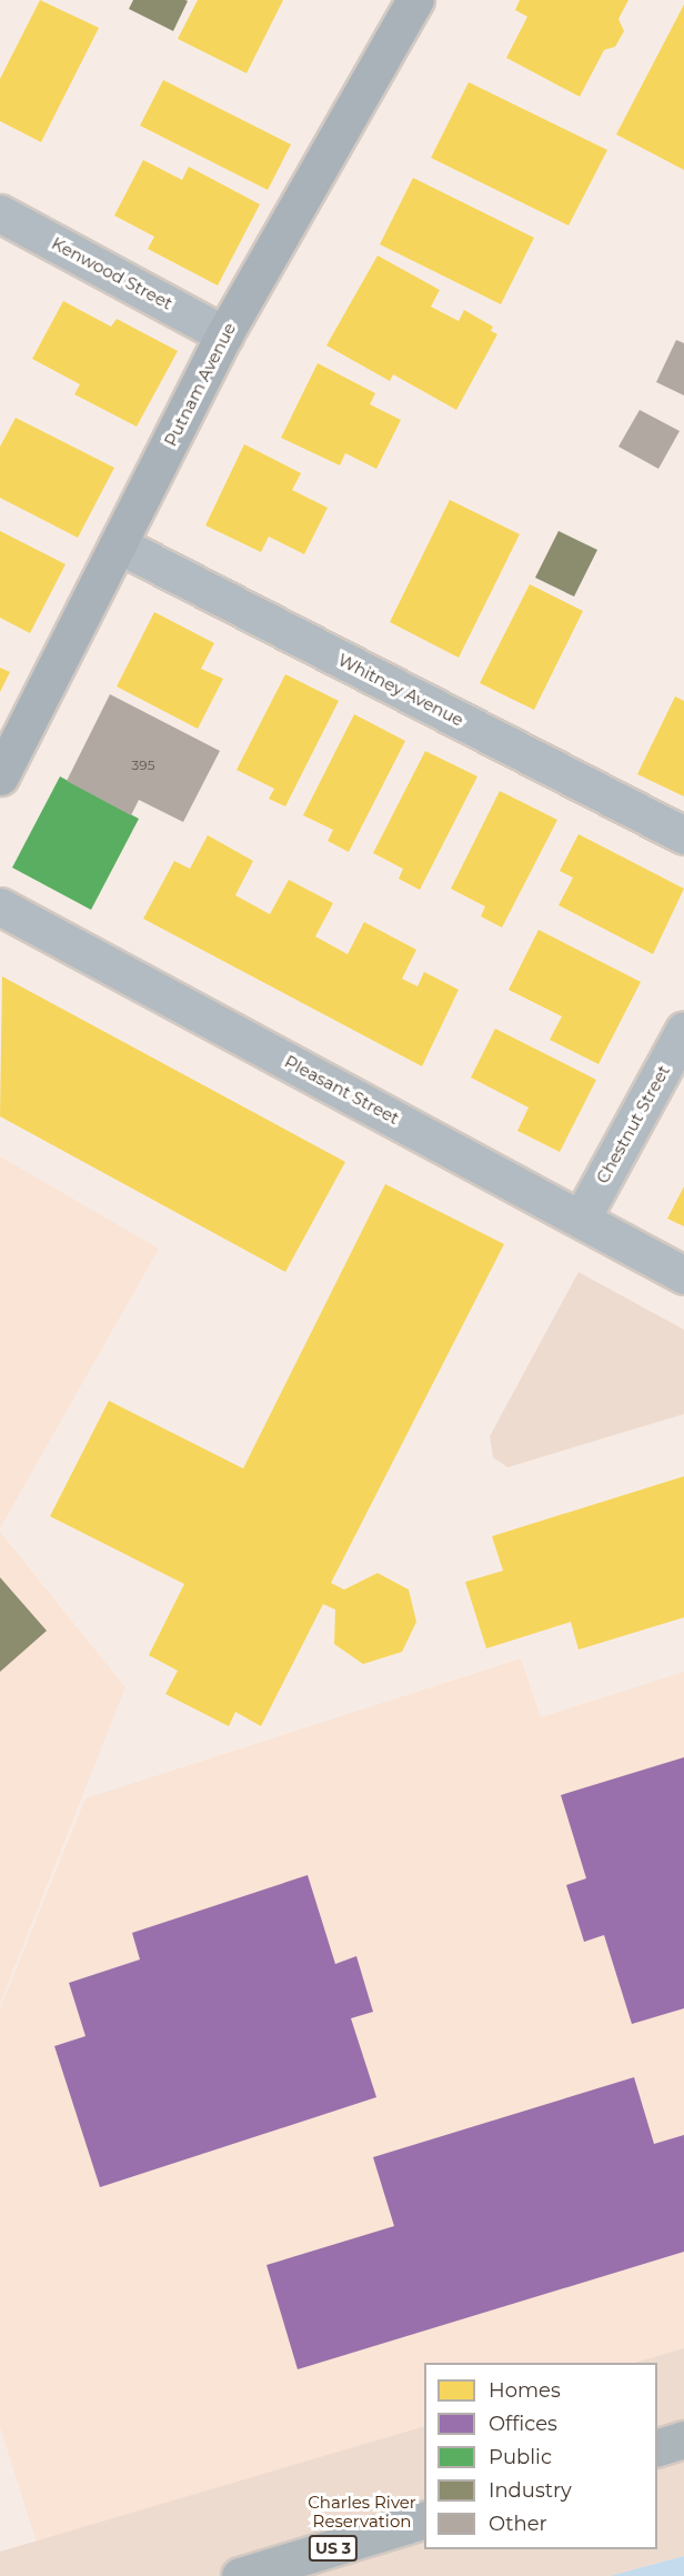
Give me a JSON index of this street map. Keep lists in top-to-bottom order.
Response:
{
  "streets": {
    "highway": ["US 3"],
    "main road": ["Putnam Avenue"],
    "street": [
      "Kenwood Street",
      "Whitney Avenue",
      "Pleasant Street",
      "Chestnut Street"
    ]
  },
  "crossings": [
    ["Kenwood Street", "Putnam Avenue"],
    ["Putnam Avenue", "Whitney Avenue"],
    ["Pleasant Street", "Chestnut Street"]
  ],
  "parks": ["Charles River Reservation"],
  "house_numbers": ["395"],
  "legend": [
    "Homes",
    "Offices",
    "Public",
    "Industry",
    "Other"
  ]
}
